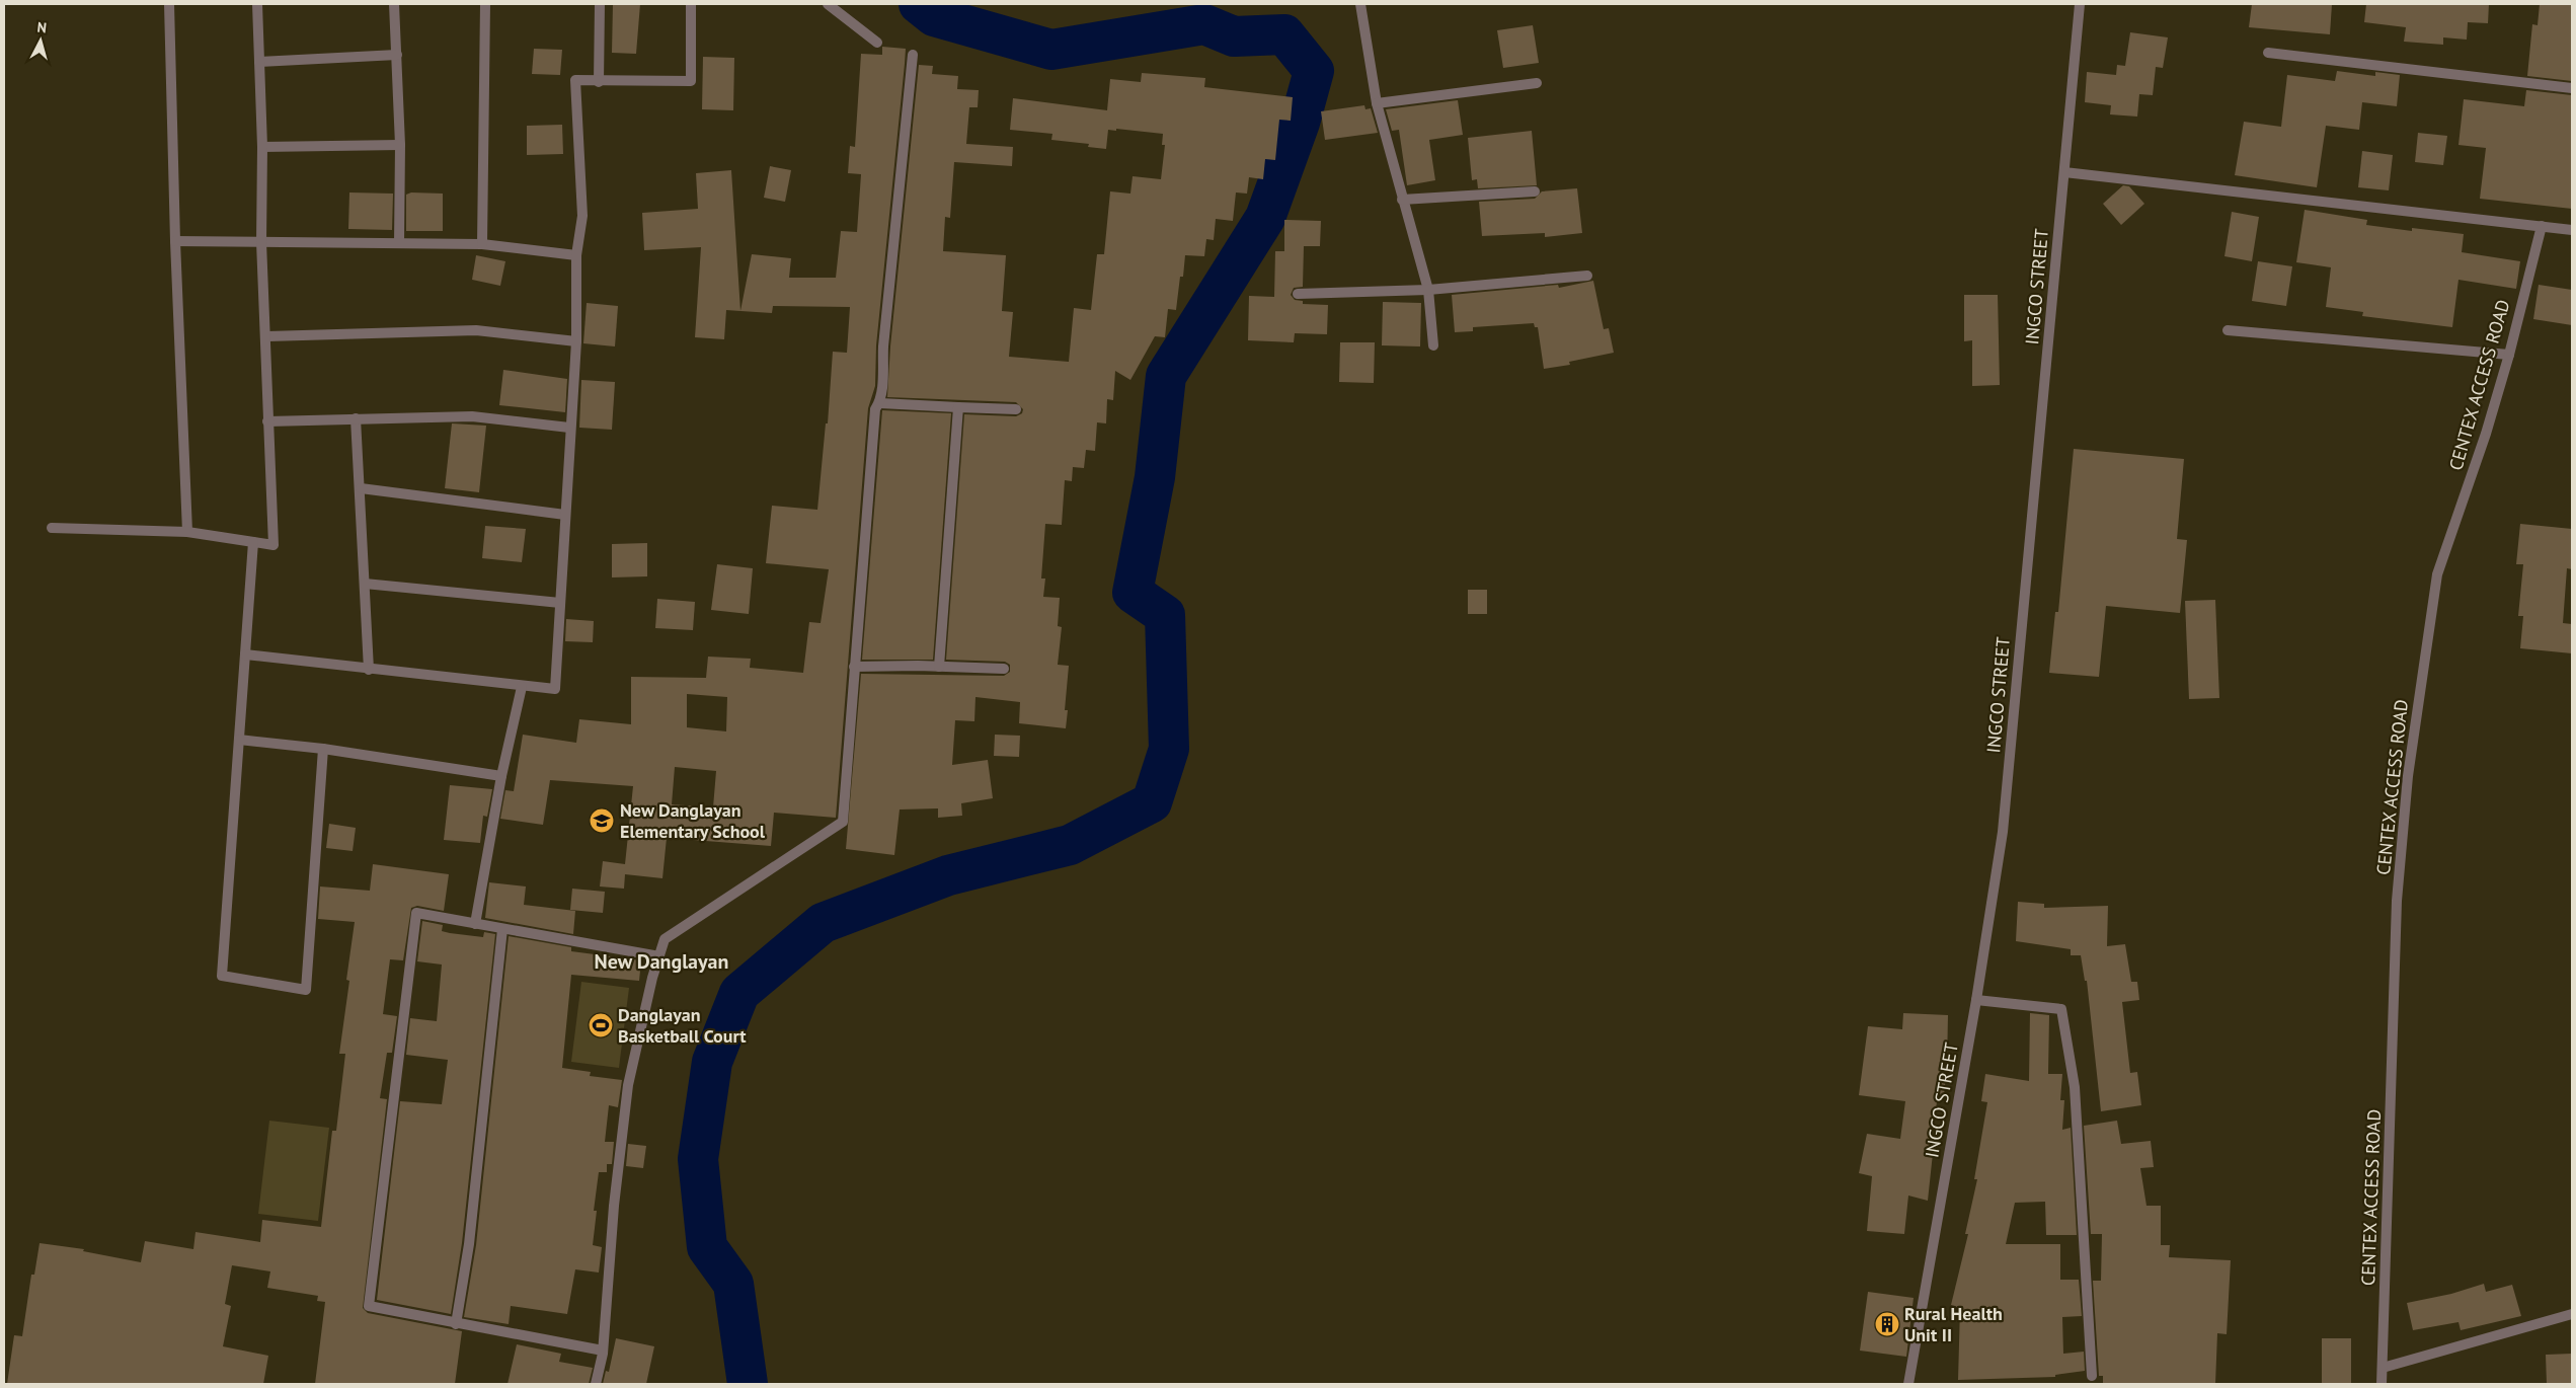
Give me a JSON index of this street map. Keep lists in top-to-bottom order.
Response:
{
  "streets": {
    "street": ["INGCO STREET", "CENTEX ACCESS ROAD"]
  },
  "districts": ["New Danglayan"],
  "places": {
    "school or university": ["New Danglayan Elementary School"],
    "sports": ["Danglayan Basketball Court"],
    "building": ["Rural Health Unit II"]
  },
  "north": "top"
}
